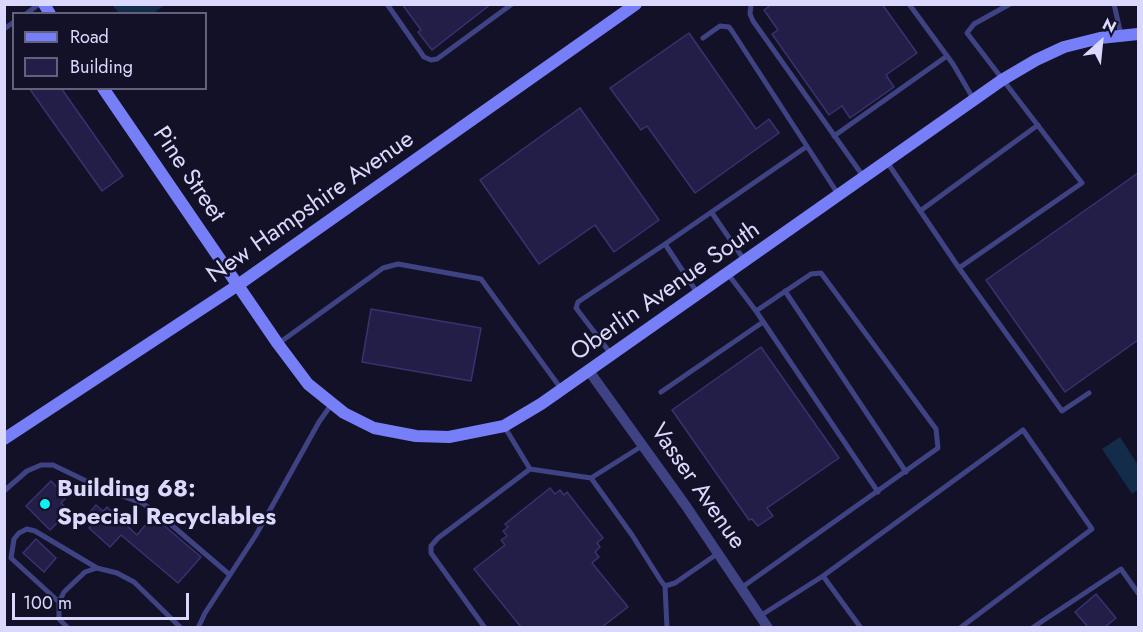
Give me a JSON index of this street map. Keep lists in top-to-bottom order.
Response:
{
  "streets": {
    "street": [
      "Pine Street",
      "New Hampshire Avenue",
      "Oberlin Avenue South",
      "Vasser Avenue"
    ]
  },
  "crossings": [
    ["Pine Street", "New Hampshire Avenue"],
    ["Pine Street", "Oberlin Avenue South"],
    ["New Hampshire Avenue", "Oberlin Avenue South"],
    ["Oberlin Avenue South", "Vasser Avenue"]
  ],
  "places": ["Building 68: Special Recyclables"],
  "legend": ["Road", "Building"],
  "scale_bar": "100 m",
  "north": "top right"
}
